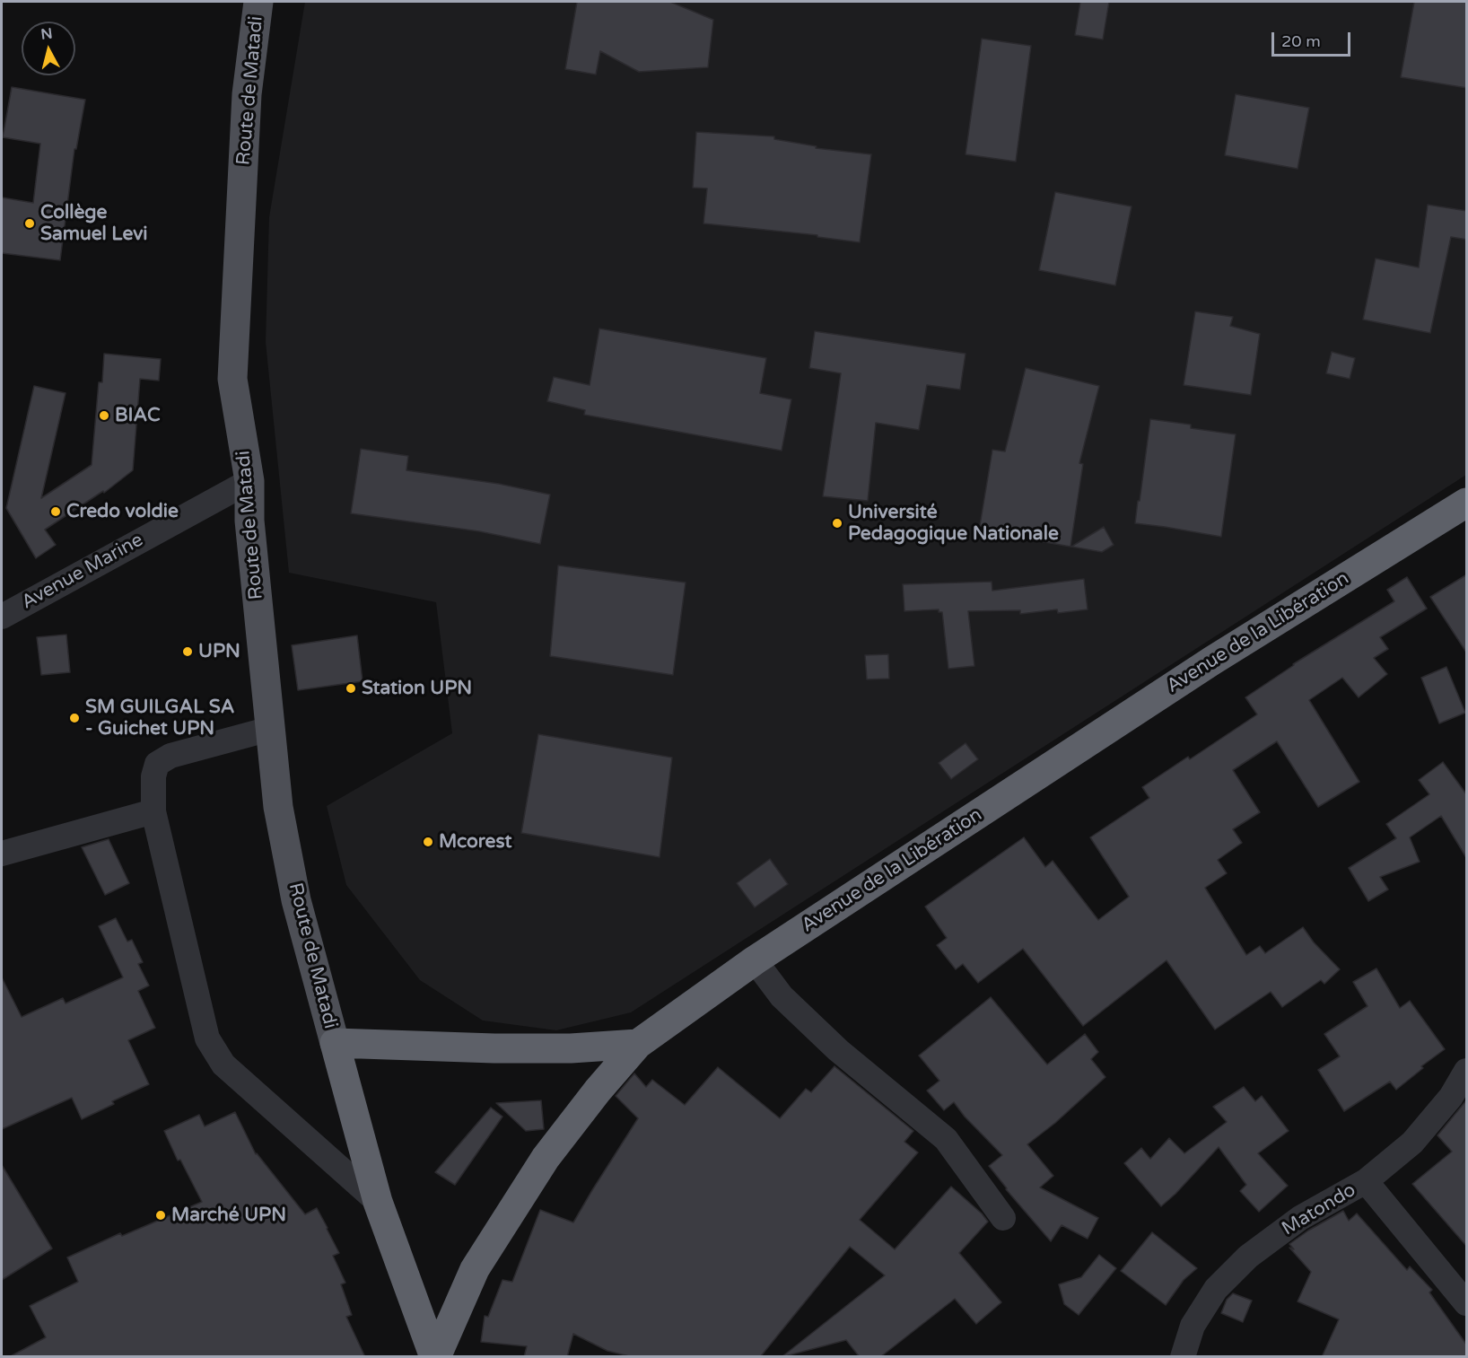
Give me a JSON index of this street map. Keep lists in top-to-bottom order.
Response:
{
  "streets": {
    "highway": ["Avenue de la Libération"],
    "main road": ["Route de Matadi"],
    "street": ["Avenue Marine", "Matondo"]
  },
  "crossings": [
    ["Route de Matadi", "Avenue Marine"]
  ],
  "places": [
    "Collège Samuel Levi",
    "BIAC",
    "Credo voldie",
    "Université Pedagogique Nationale",
    "UPN",
    "Station UPN",
    "SM GUILGAL SA - Guichet UPN",
    "Mcorest",
    "Marché UPN"
  ],
  "scale_bar": "20 m",
  "north": "top"
}
